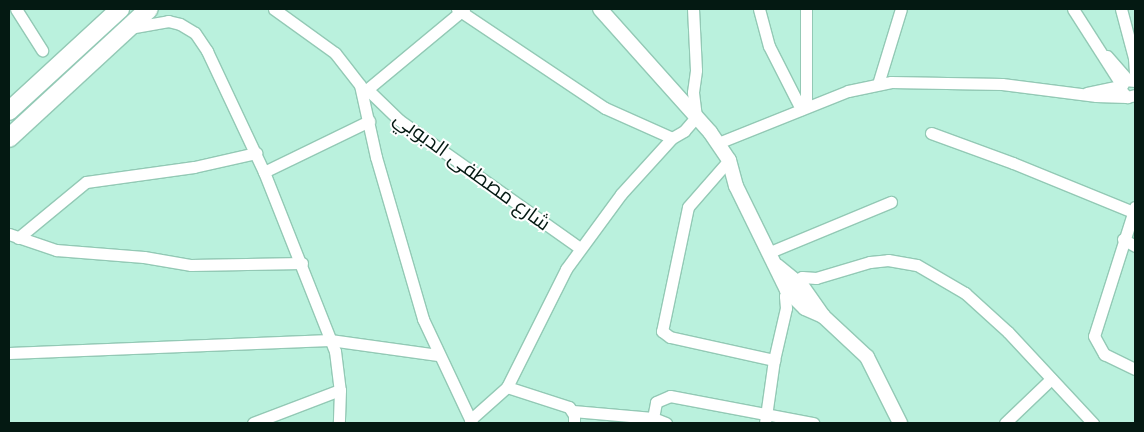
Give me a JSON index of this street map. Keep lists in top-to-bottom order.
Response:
{
  "streets": {
    "street": ["شارع مصطفى الدبوبي"]
  }
}
